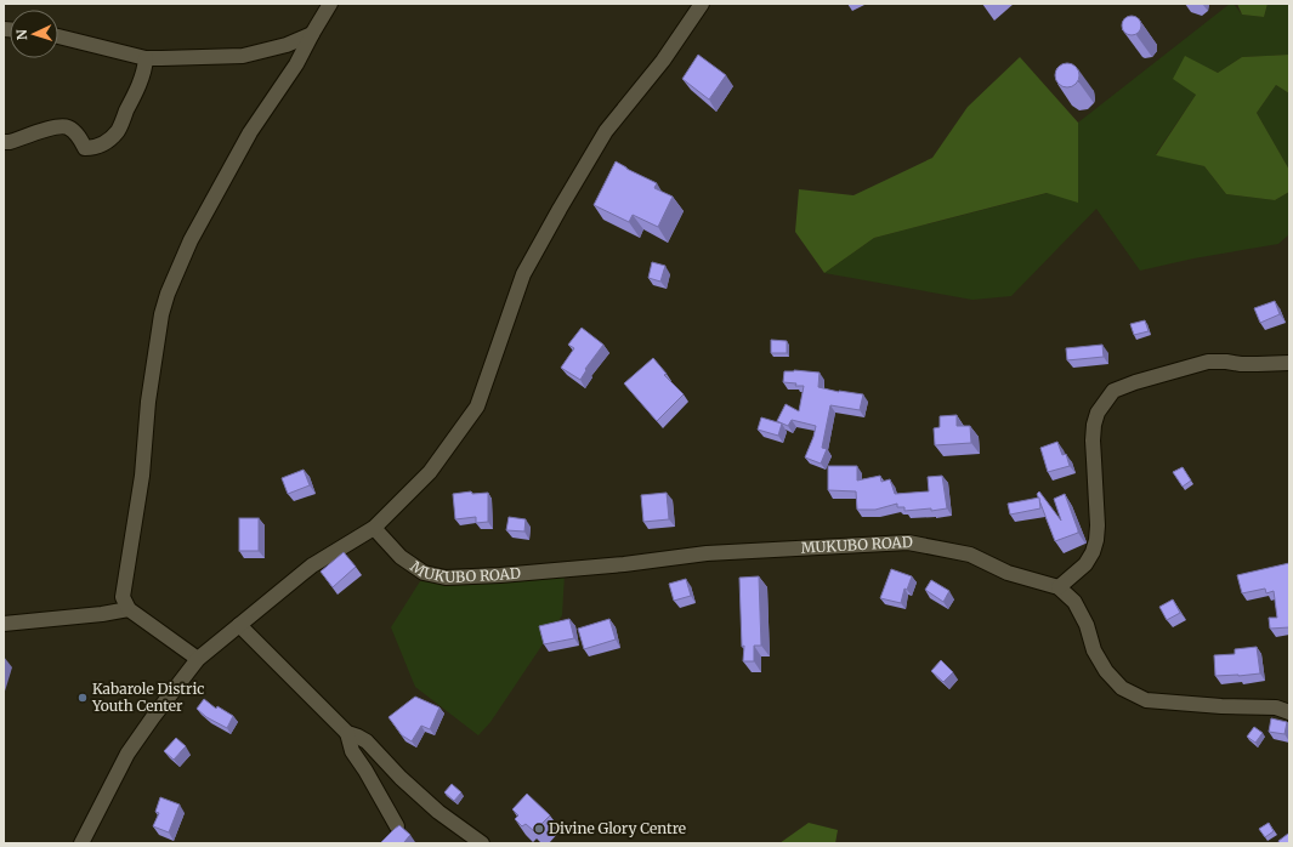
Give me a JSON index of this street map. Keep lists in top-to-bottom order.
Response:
{
  "streets": {
    "street": ["MUKUBO ROAD"]
  },
  "places": ["Kabarole Distric Youth Center", "Divine Glory Centre"],
  "north": "left"
}
